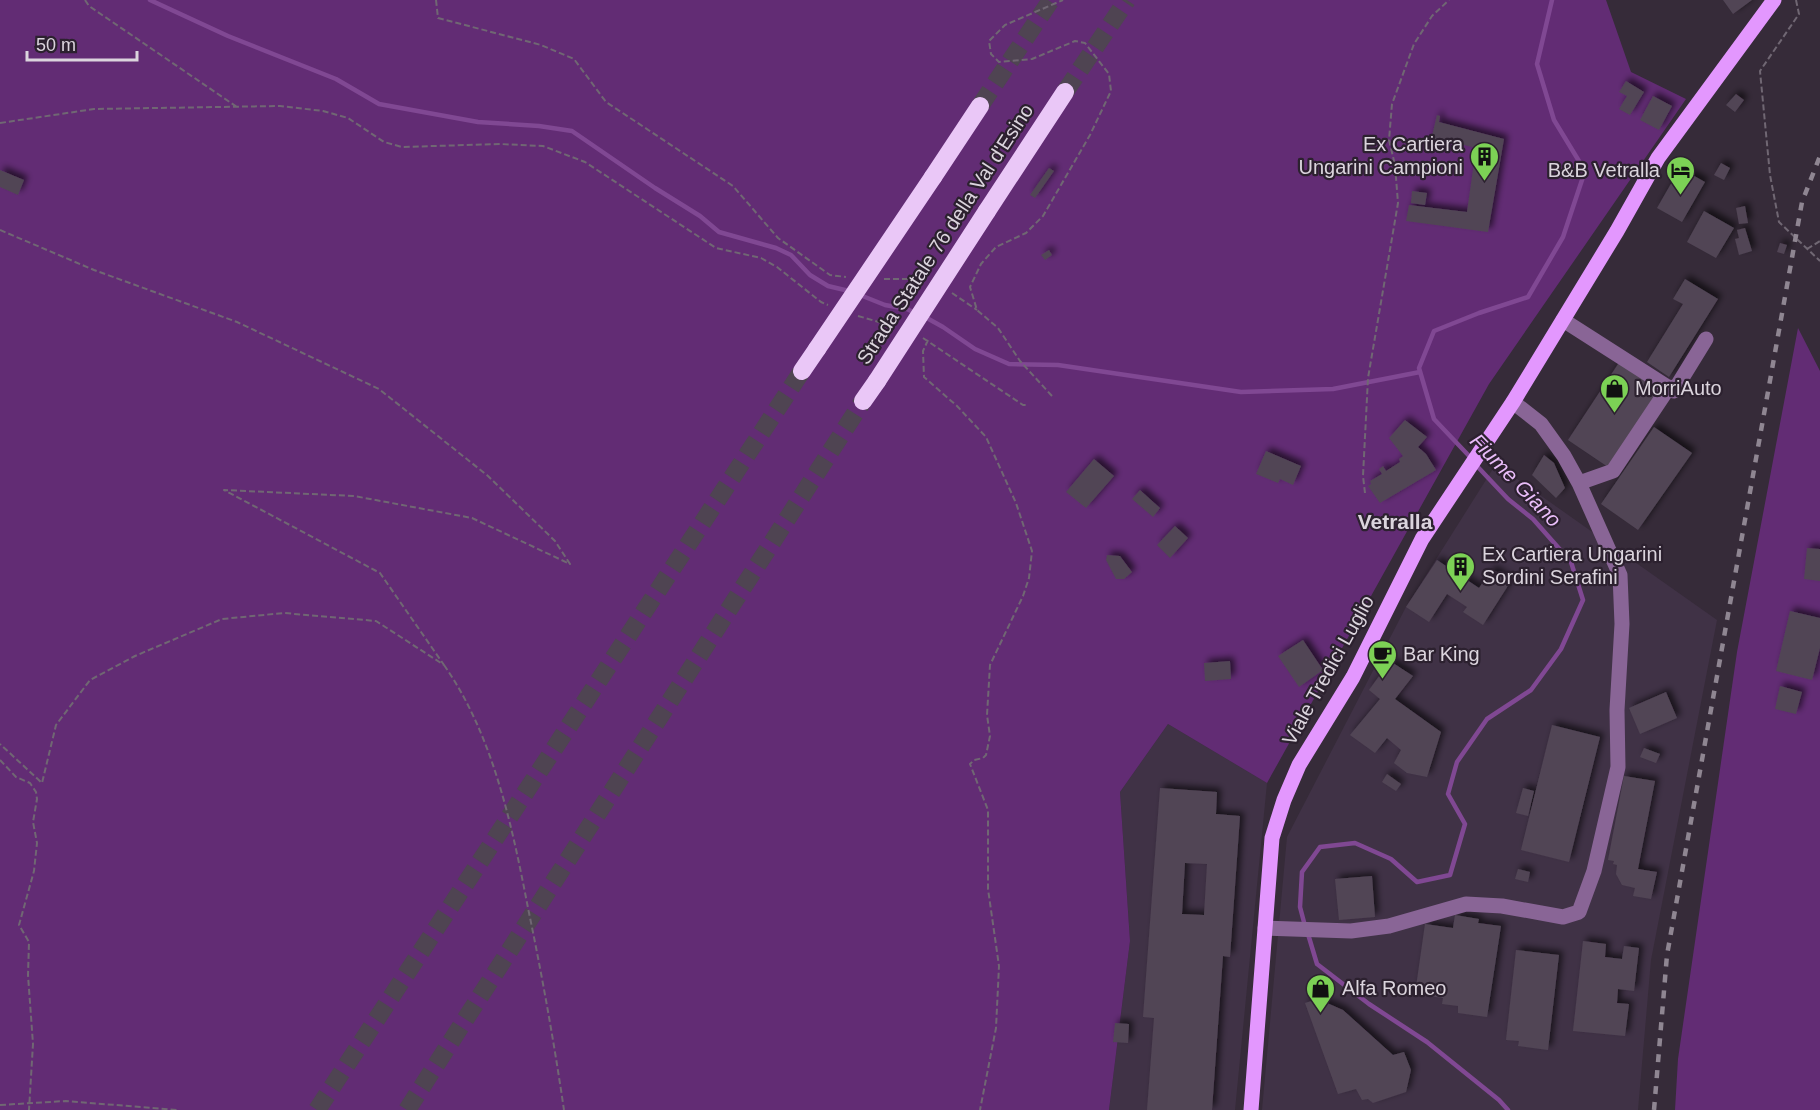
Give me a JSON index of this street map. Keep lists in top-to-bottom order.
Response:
{
  "streets": {
    "highway": ["Strada Statale 76 della Val d'Esino"],
    "main road": ["Viale Tredici Luglio"]
  },
  "districts": ["Vetralla"],
  "water": ["Fiume Giano"],
  "places": {
    "building": ["Ex Cartiera Ungarini Campioni", "Ex Cartiera Ungarini Sordini Serafini"],
    "hotel": ["B&B Vetralla"],
    "shop": ["MorriAuto", "Alfa Romeo"],
    "cafe": ["Bar King"]
  },
  "scale_bar": "50 m"
}
